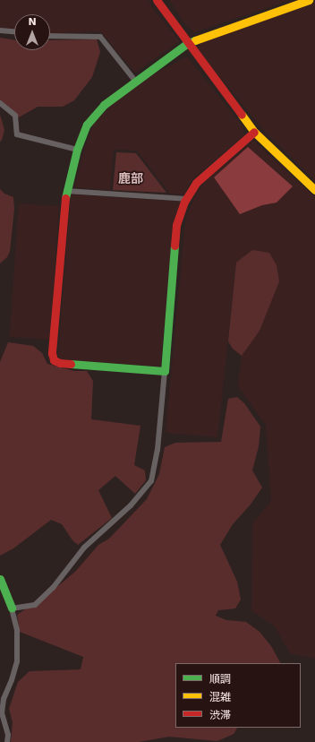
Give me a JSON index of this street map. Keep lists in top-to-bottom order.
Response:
{
  "districts": ["鹿部"],
  "legend": ["順調", "混雑", "渋滞"],
  "north": "top"
}
